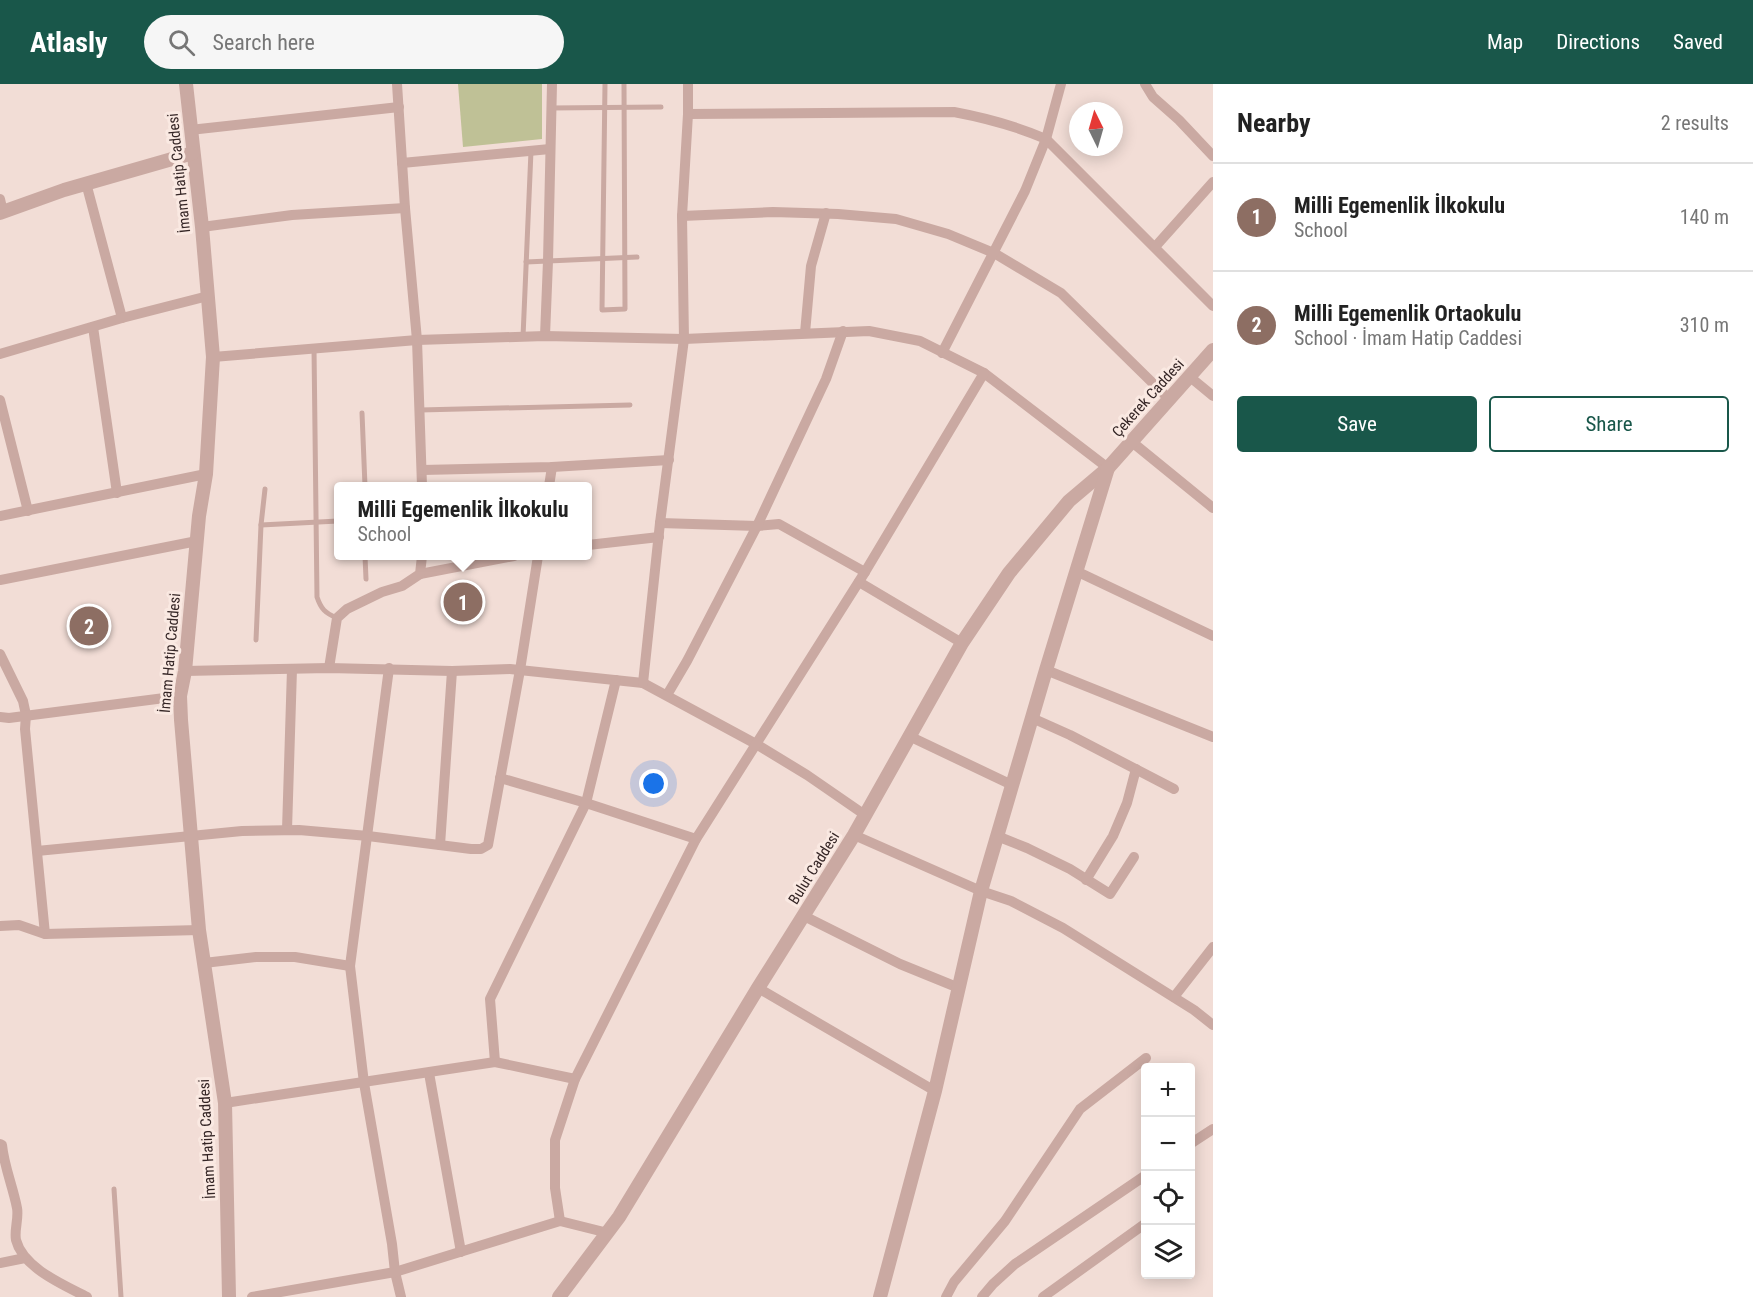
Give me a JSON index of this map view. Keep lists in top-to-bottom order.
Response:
{
  "streets": {
    "street": ["İmam Hatip Caddesi", "Çekerek Caddesi", "Bulut Caddesi"]
  },
  "crossings": [
    ["Çekerek Caddesi", "Bulut Caddesi"]
  ],
  "north": "top",
  "page": {
    "header": "Atlasly",
    "search": "Search here",
    "nav": ["Map", "Directions", "Saved"],
    "heading": ["Nearby", "2 results"],
    "list": [
      {
        "mark": "1",
        "name": "Milli Egemenlik İlkokulu",
        "note": "School",
        "value": "140 m"
      },
      {
        "mark": "2",
        "name": "Milli Egemenlik Ortaokulu",
        "note": "School · İmam Hatip Caddesi",
        "value": "310 m"
      }
    ],
    "buttons": ["Save", "Share"],
    "popup": ["Milli Egemenlik İlkokulu", "School"],
    "pins": ["1", "2"],
    "map_buttons": ["+", "−"]
  }
}
